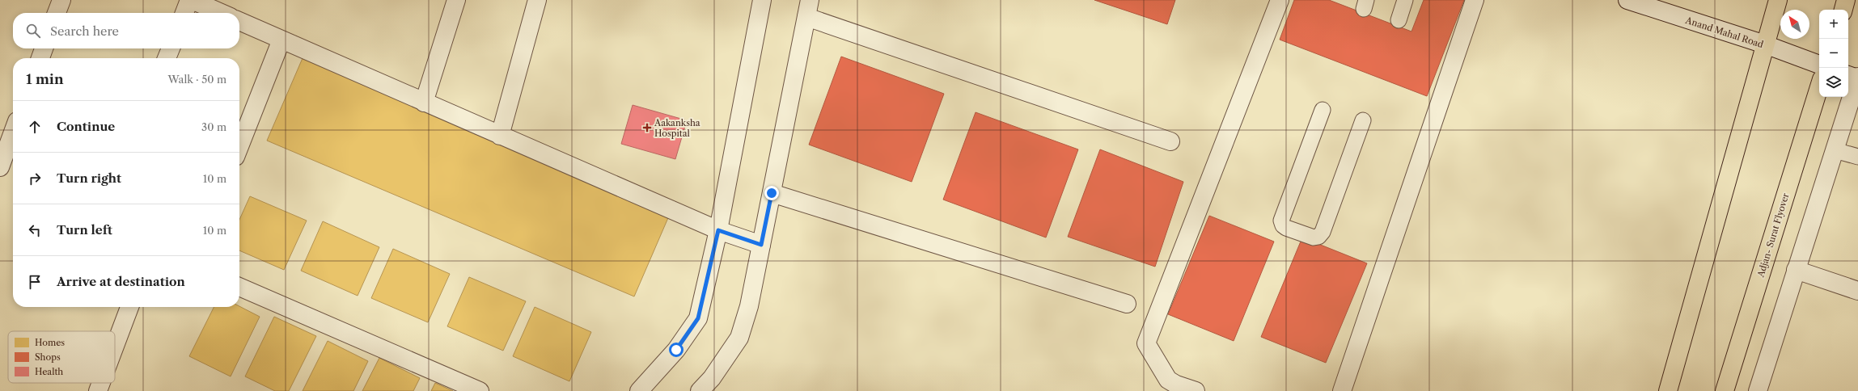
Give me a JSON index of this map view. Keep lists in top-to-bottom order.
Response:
{
  "streets": {
    "highway": ["Adjan- Surat Flyover"],
    "street": ["Anand Mahal Road"]
  },
  "places": {
    "health": ["Aakanksha Hospital"]
  },
  "legend": ["Homes", "Shops", "Health"],
  "north": "top left",
  "page": {
    "map_buttons": ["+", "−"],
    "search": "Search here",
    "heading": ["1 min", "Walk · 50 m"],
    "list": [
      ["Continue", "30 m"],
      ["Turn right", "10 m"],
      ["Turn left", "10 m"],
      "Arrive at destination"
    ]
  }
}
